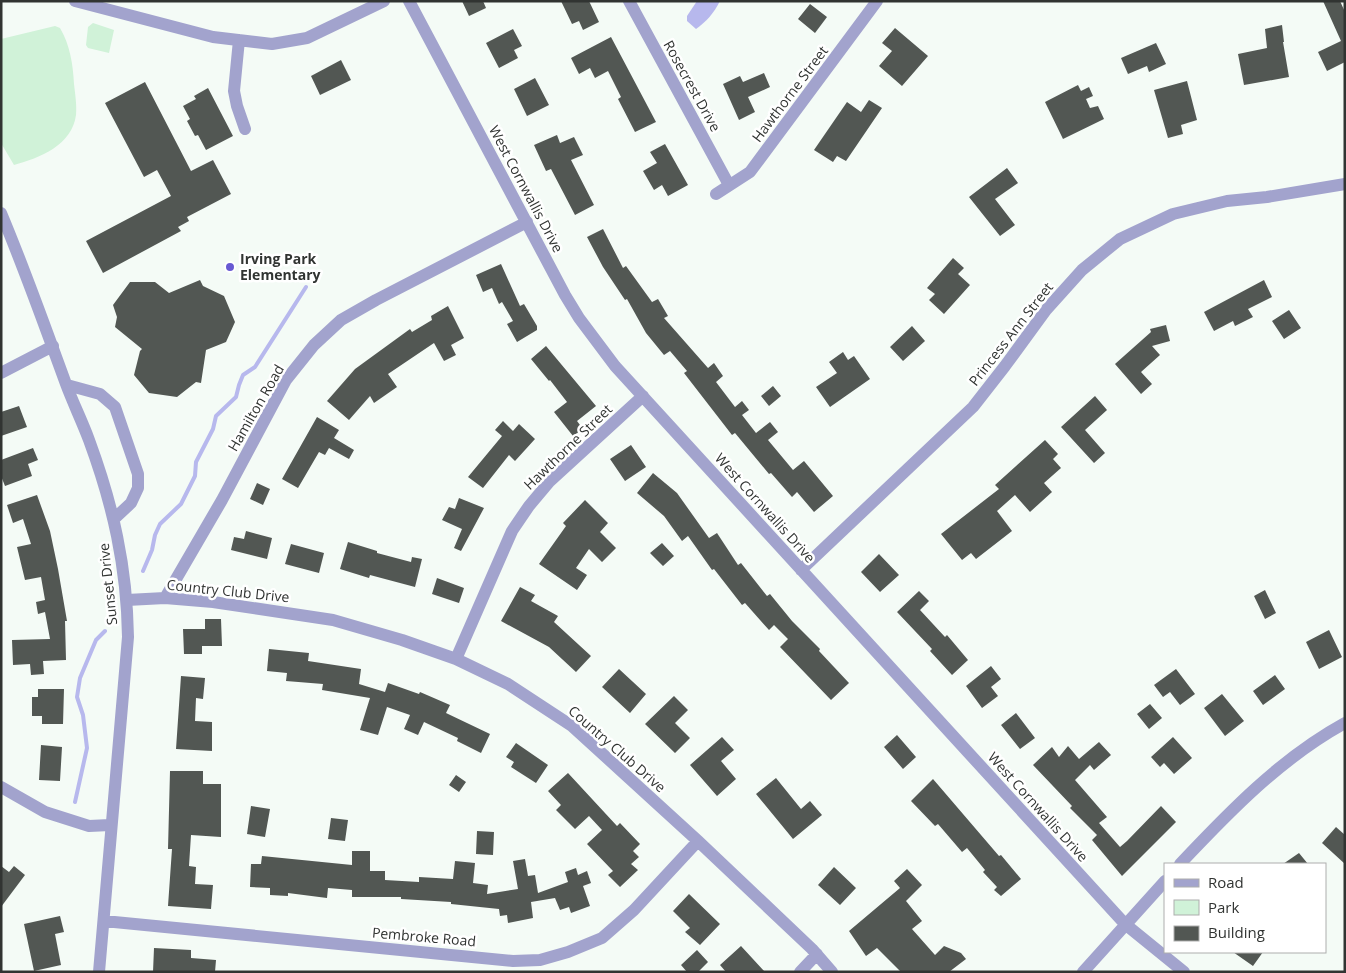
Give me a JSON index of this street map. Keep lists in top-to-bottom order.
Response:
{
  "streets": {
    "street": [
      "Rosecrest Drive",
      "Hawthorne Street",
      "West Cornwallis Drive",
      "Princess Ann Street",
      "Hamilton Road",
      "Sunset Drive",
      "Country Club Drive",
      "Pembroke Road"
    ]
  },
  "crossings": [
    ["Rosecrest Drive", "Hawthorne Street"],
    ["Hawthorne Street", "West Cornwallis Drive"],
    ["Hawthorne Street", "Country Club Drive"],
    ["West Cornwallis Drive", "Princess Ann Street"],
    ["West Cornwallis Drive", "Hamilton Road"],
    ["Hamilton Road", "Country Club Drive"],
    ["Sunset Drive", "Country Club Drive"],
    ["Sunset Drive", "Pembroke Road"],
    ["Country Club Drive", "Pembroke Road"]
  ],
  "places": ["Irving Park Elementary"],
  "legend": ["Road", "Park", "Building"]
}
